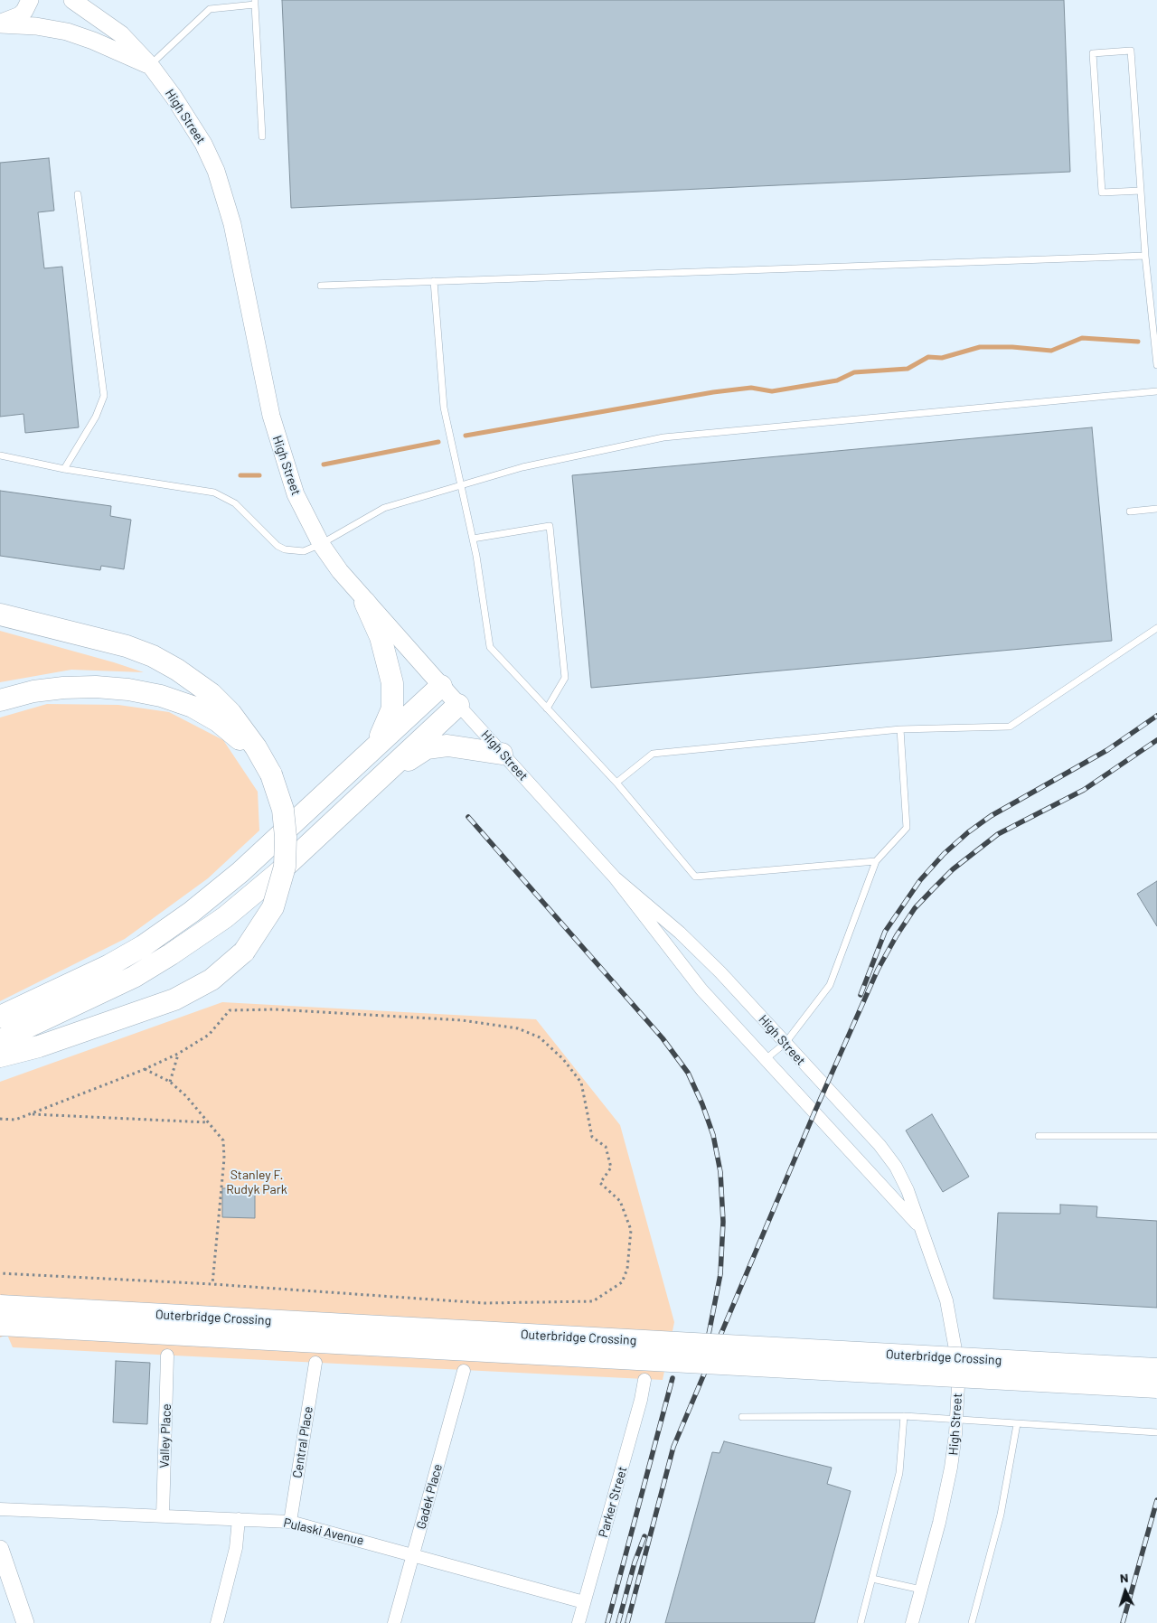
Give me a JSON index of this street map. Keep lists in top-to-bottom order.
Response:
{
  "streets": {
    "highway": ["Outerbridge Crossing"],
    "street": [
      "High Street",
      "Valley Place",
      "Central Place",
      "Gadek Place",
      "Parker Street",
      "Pulaski Avenue"
    ]
  },
  "crossings": [
    ["Valley Place", "Pulaski Avenue"],
    ["Central Place", "Pulaski Avenue"],
    ["Gadek Place", "Pulaski Avenue"],
    ["Parker Street", "Pulaski Avenue"]
  ],
  "parks": ["Stanley F. Rudyk Park"],
  "north": "top"
}
